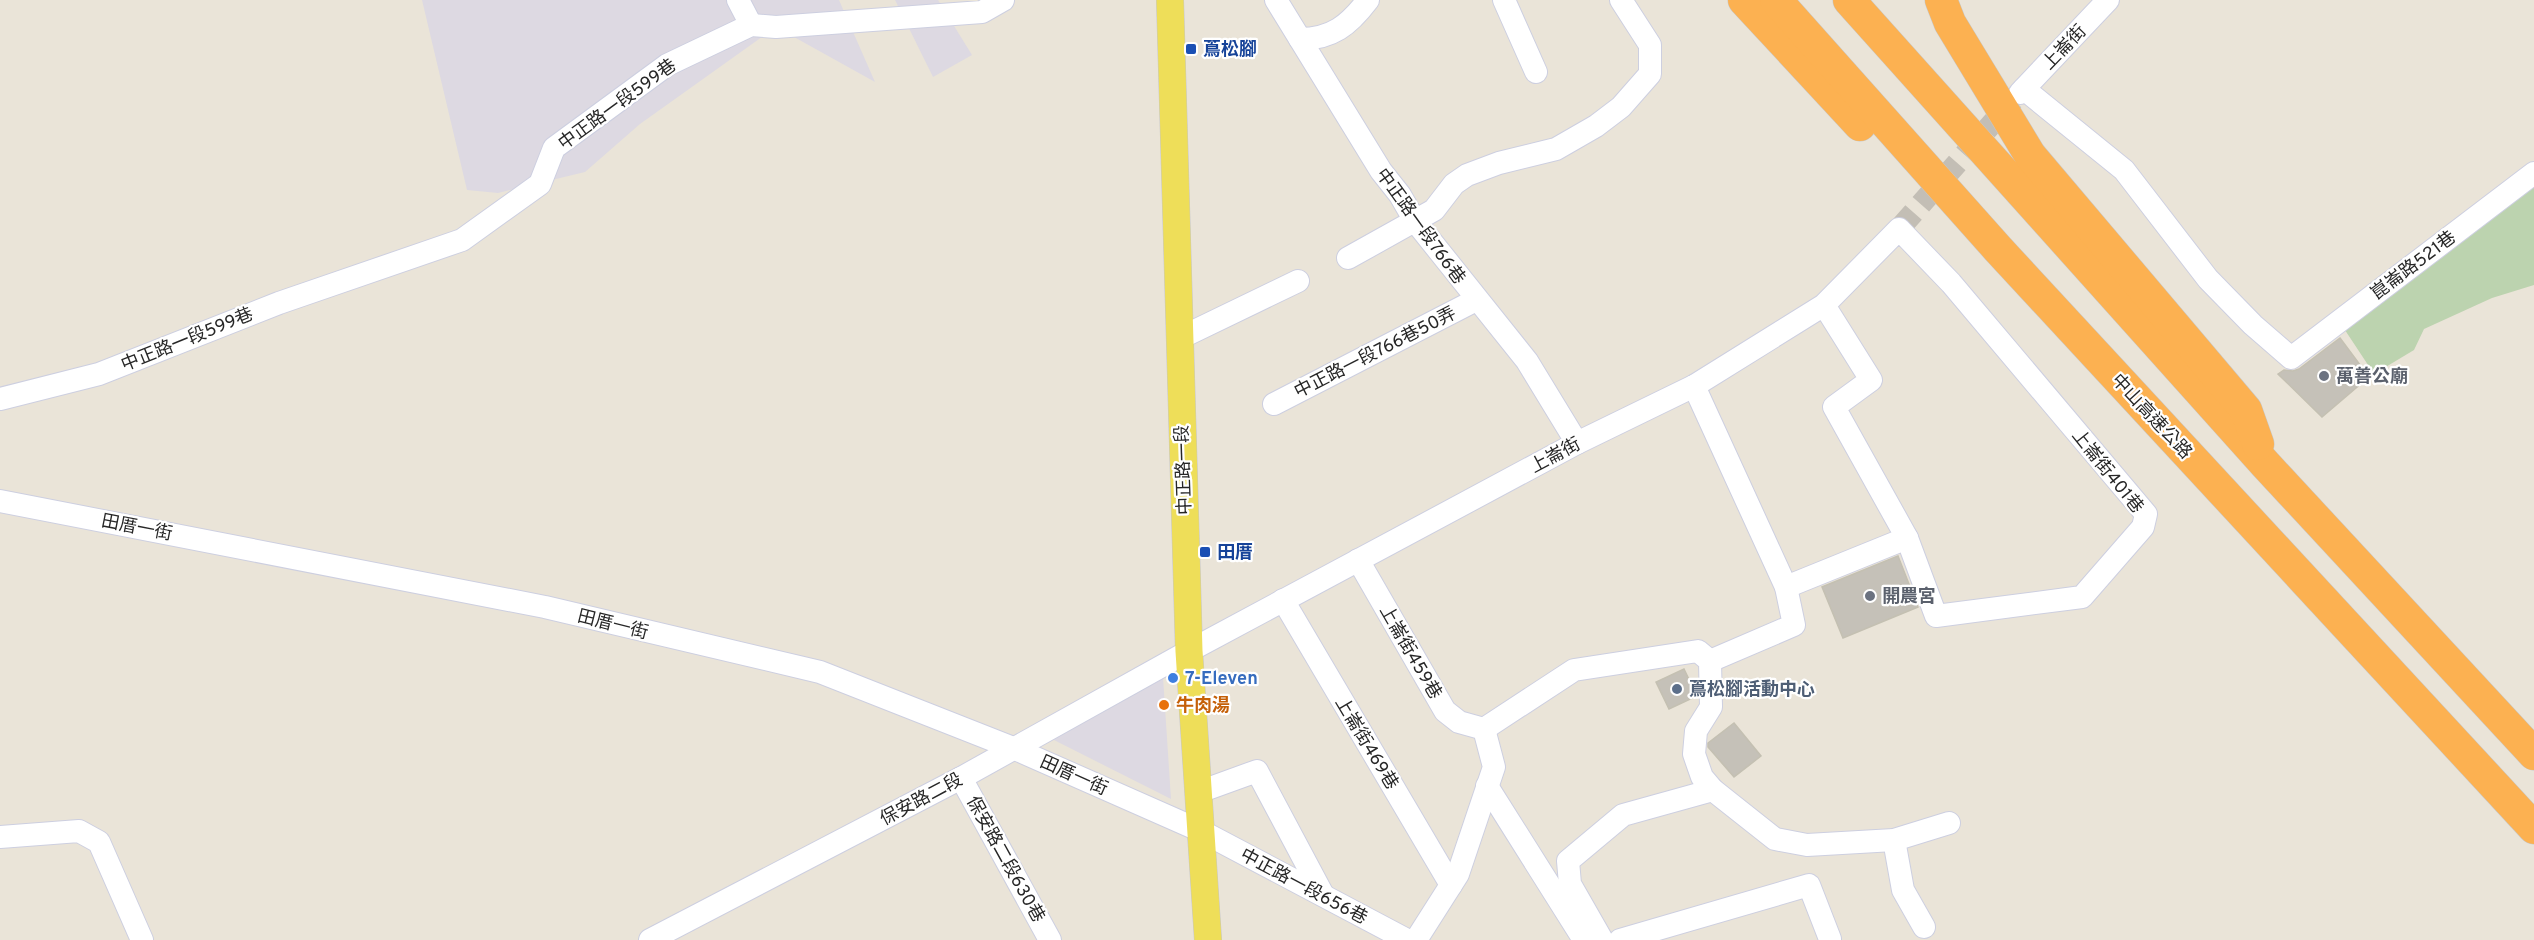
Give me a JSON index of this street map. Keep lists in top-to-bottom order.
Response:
{
  "streets": {
    "highway": ["中山高速公路"],
    "main road": ["中正路一段"],
    "street": [
      "上崙街",
      "中正路一段599巷",
      "中正路一段766巷",
      "崑崙路521巷",
      "中正路一段766巷50弄",
      "上崙街401巷",
      "田厝一街",
      "上崙街459巷",
      "上崙街469巷",
      "保安路二段",
      "保安路二段630巷",
      "中正路一段656巷"
    ]
  },
  "crossings": [
    ["上崙街", "中正路一段766巷"],
    ["上崙街", "崑崙路521巷"],
    ["上崙街", "中正路一段"],
    ["上崙街", "上崙街401巷"],
    ["上崙街", "上崙街459巷"],
    ["上崙街", "上崙街469巷"],
    ["上崙街", "保安路二段"],
    ["中正路一段766巷", "中正路一段766巷50弄"],
    ["中正路一段", "田厝一街"],
    ["中正路一段", "保安路二段"],
    ["中正路一段", "中正路一段656巷"],
    ["田厝一街", "保安路二段"],
    ["田厝一街", "中正路一段656巷"],
    ["保安路二段", "保安路二段630巷"]
  ],
  "places": {
    "transit": ["蔦松腳", "田厝"],
    "other": [
      "萬善公廟",
      "開農宮",
      "7-Eleven",
      "蔦松腳活動中心",
      "牛肉湯"
    ]
  }
}
